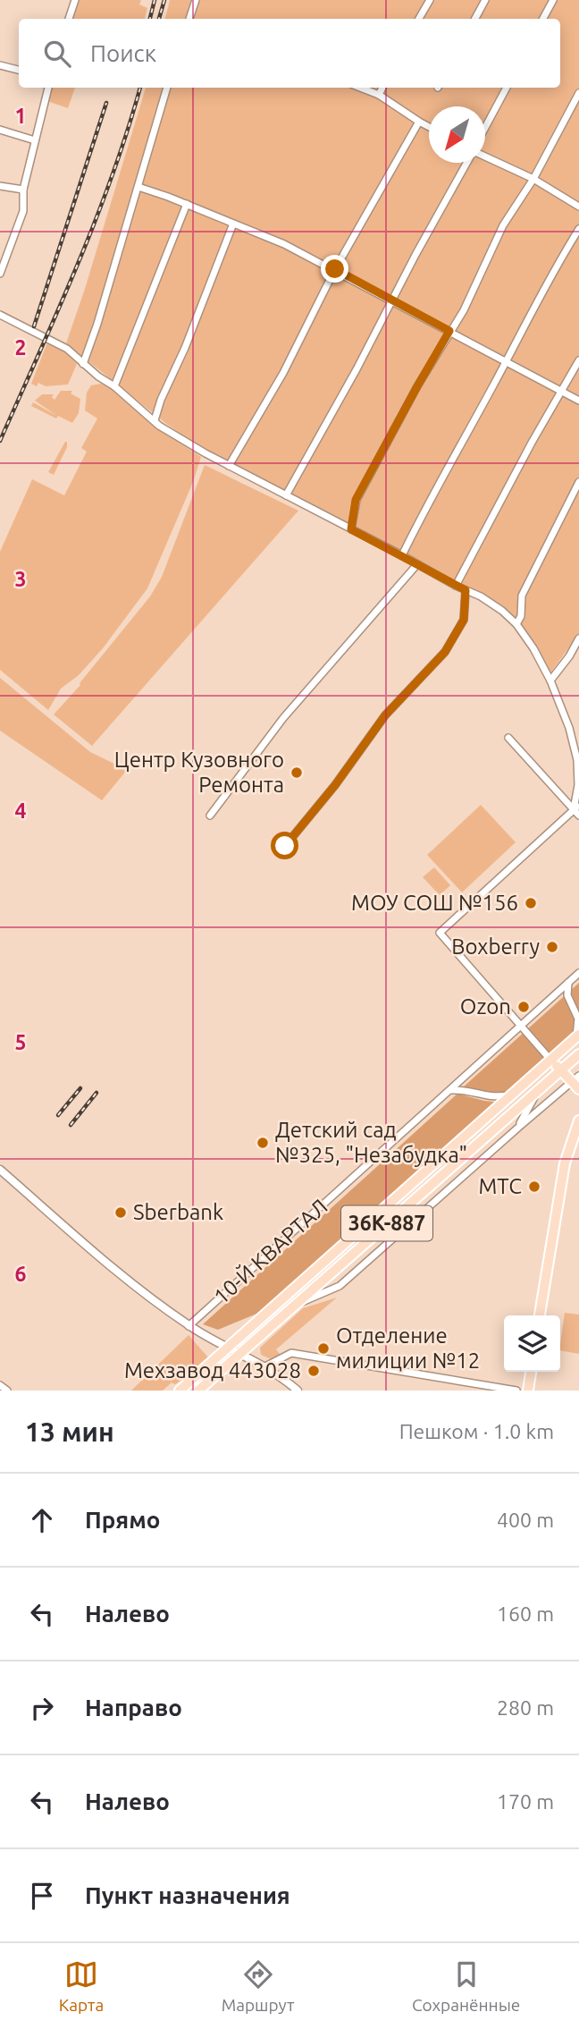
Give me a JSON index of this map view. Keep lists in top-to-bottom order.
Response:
{
  "streets": {
    "main road": ["36К-887"],
    "street": ["10-Й КВАРТАЛ"]
  },
  "places": [
    "Центр Кузовного Ремонта",
    "МОУ СОШ №156",
    "Boxberry",
    "Ozon",
    "Детский сад №325, \"Незабудка\"",
    "МТС",
    "Sberbank",
    "Отделение милиции №12",
    "Мехзавод 443028"
  ],
  "north": "bottom left",
  "page": {
    "search": "Поиск",
    "heading": ["13 мин", "Пешком · 1.0 km"],
    "list": [
      ["Прямо", "400 m"],
      ["Налево", "160 m"],
      ["Направо", "280 m"],
      ["Налево", "170 m"],
      "Пункт назначения"
    ],
    "nav": ["Карта", "Маршрут", "Сохранённые"]
  },
  "grid": {
    "rows": [
      "1",
      "2",
      "3",
      "4",
      "5",
      "6"
    ]
  }
}
